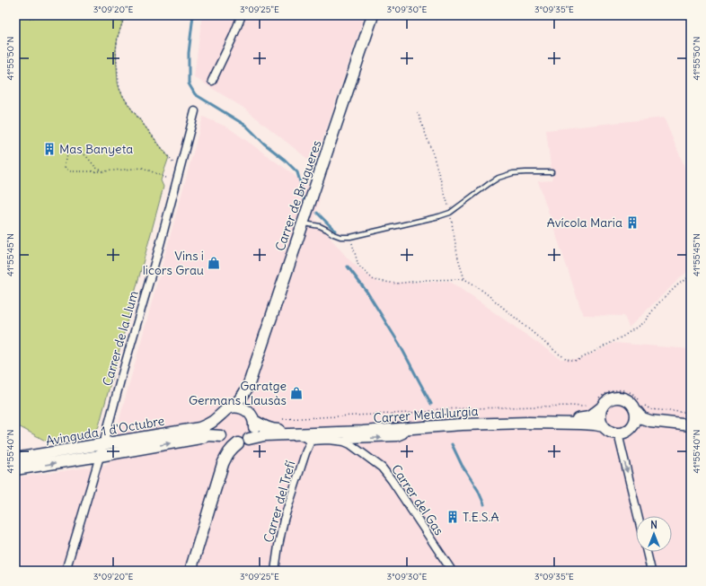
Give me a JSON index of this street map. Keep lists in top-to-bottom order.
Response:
{
  "streets": {
    "main road": ["Carrer de Brugueres", "Carrer Metal·lurgia", "Avinguda 1 d'Octubre"],
    "street": ["Carrer de la Llum", "Carrer del Gas", "Carrer del Trefí"]
  },
  "crossings": [
    ["Carrer de la Llum", "Avinguda 1 d'Octubre"],
    ["Carrer Metal·lurgia", "Carrer del Gas"],
    ["Carrer del Gas", "Carrer del Trefí"]
  ],
  "places": {
    "building": ["Mas Banyeta", "Avícola Maria", "T.E.S.A"],
    "shop": ["Vins i licors Grau", "Garatge Germans Llausàs"]
  },
  "north": "top",
  "coordinates": [
    "3°09'20\"E",
    "3°09'25\"E",
    "3°09'30\"E",
    "3°09'35\"E",
    "41°55'50\"N",
    "41°55'45\"N",
    "41°55'40\"N"
  ]
}
